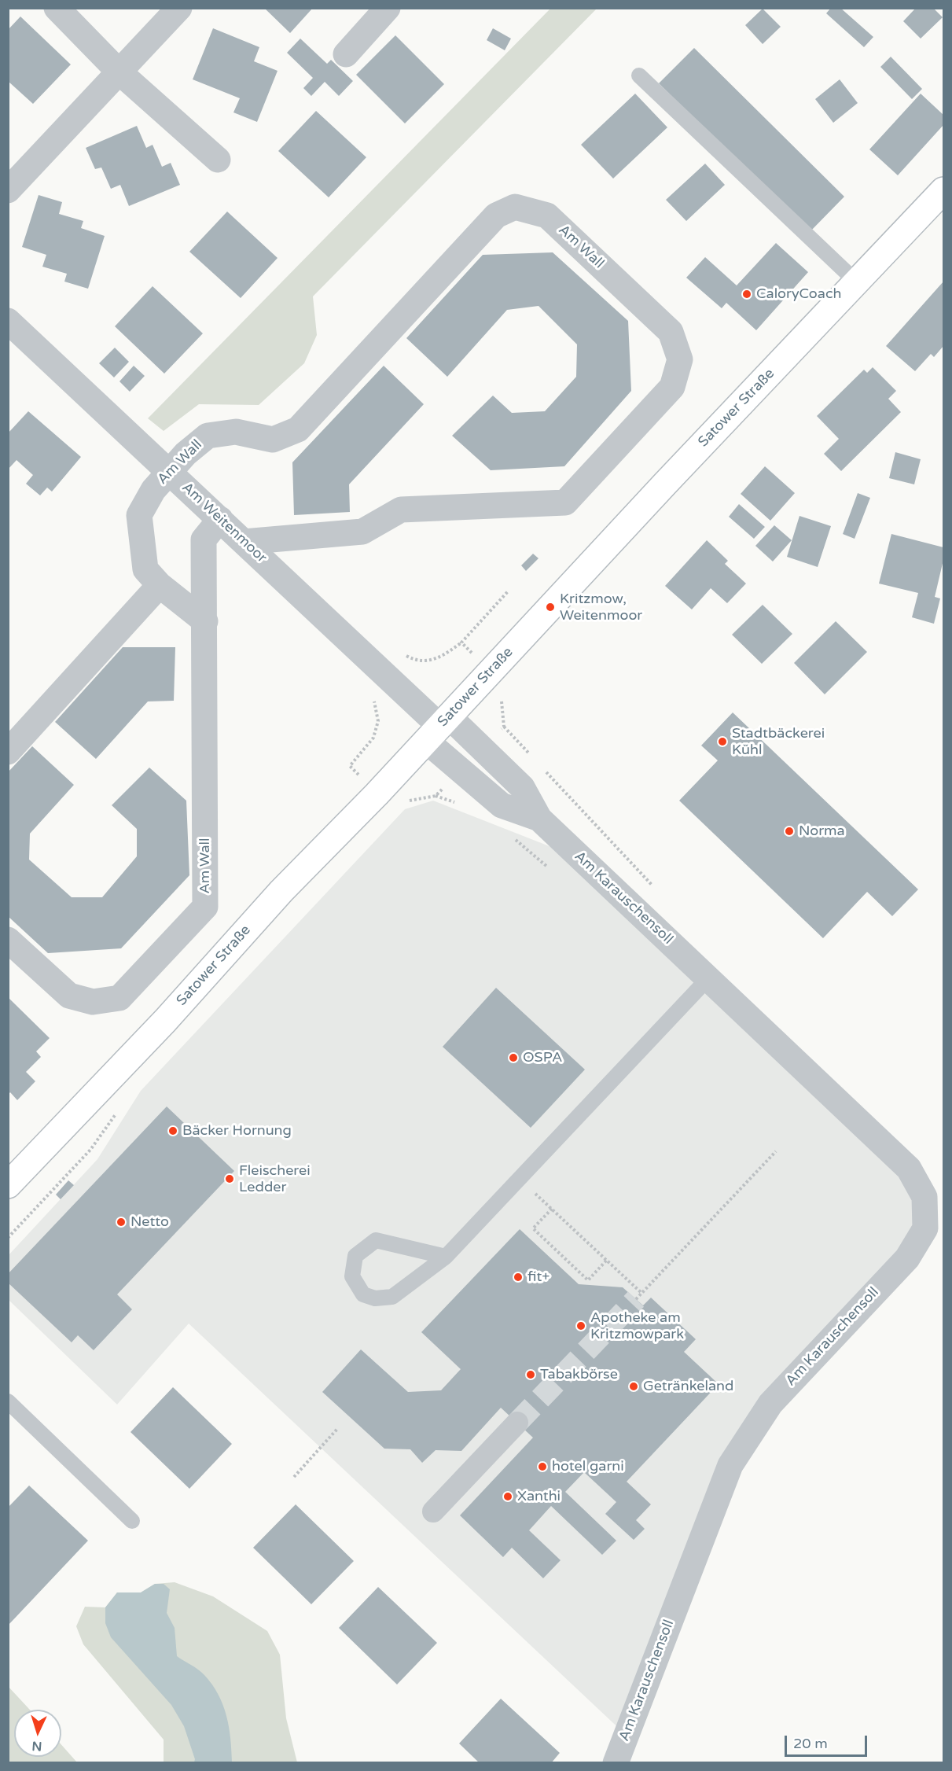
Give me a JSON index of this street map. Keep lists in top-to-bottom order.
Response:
{
  "streets": {
    "main road": ["Satower Straße"],
    "street": ["Am Wall", "Am Weitenmoor", "Am Karauschensoll"]
  },
  "crossings": [
    ["Am Wall", "Am Weitenmoor"],
    ["Satower Straße", "Am Weitenmoor"],
    ["Satower Straße", "Am Karauschensoll"],
    ["Am Weitenmoor", "Am Karauschensoll"]
  ],
  "places": [
    "CaloryCoach",
    "Kritzmow, Weitenmoor",
    "Stadtbäckerei Kühl",
    "Norma",
    "OSPA",
    "Bäcker Hornung",
    "Fleischerei Ledder",
    "Netto",
    "fit+",
    "Apotheke am Kritzmowpark",
    "Tabakbörse",
    "Getränkeland",
    "hotel garni",
    "Xanthi"
  ],
  "scale_bar": "20 m",
  "north": "bottom"
}
